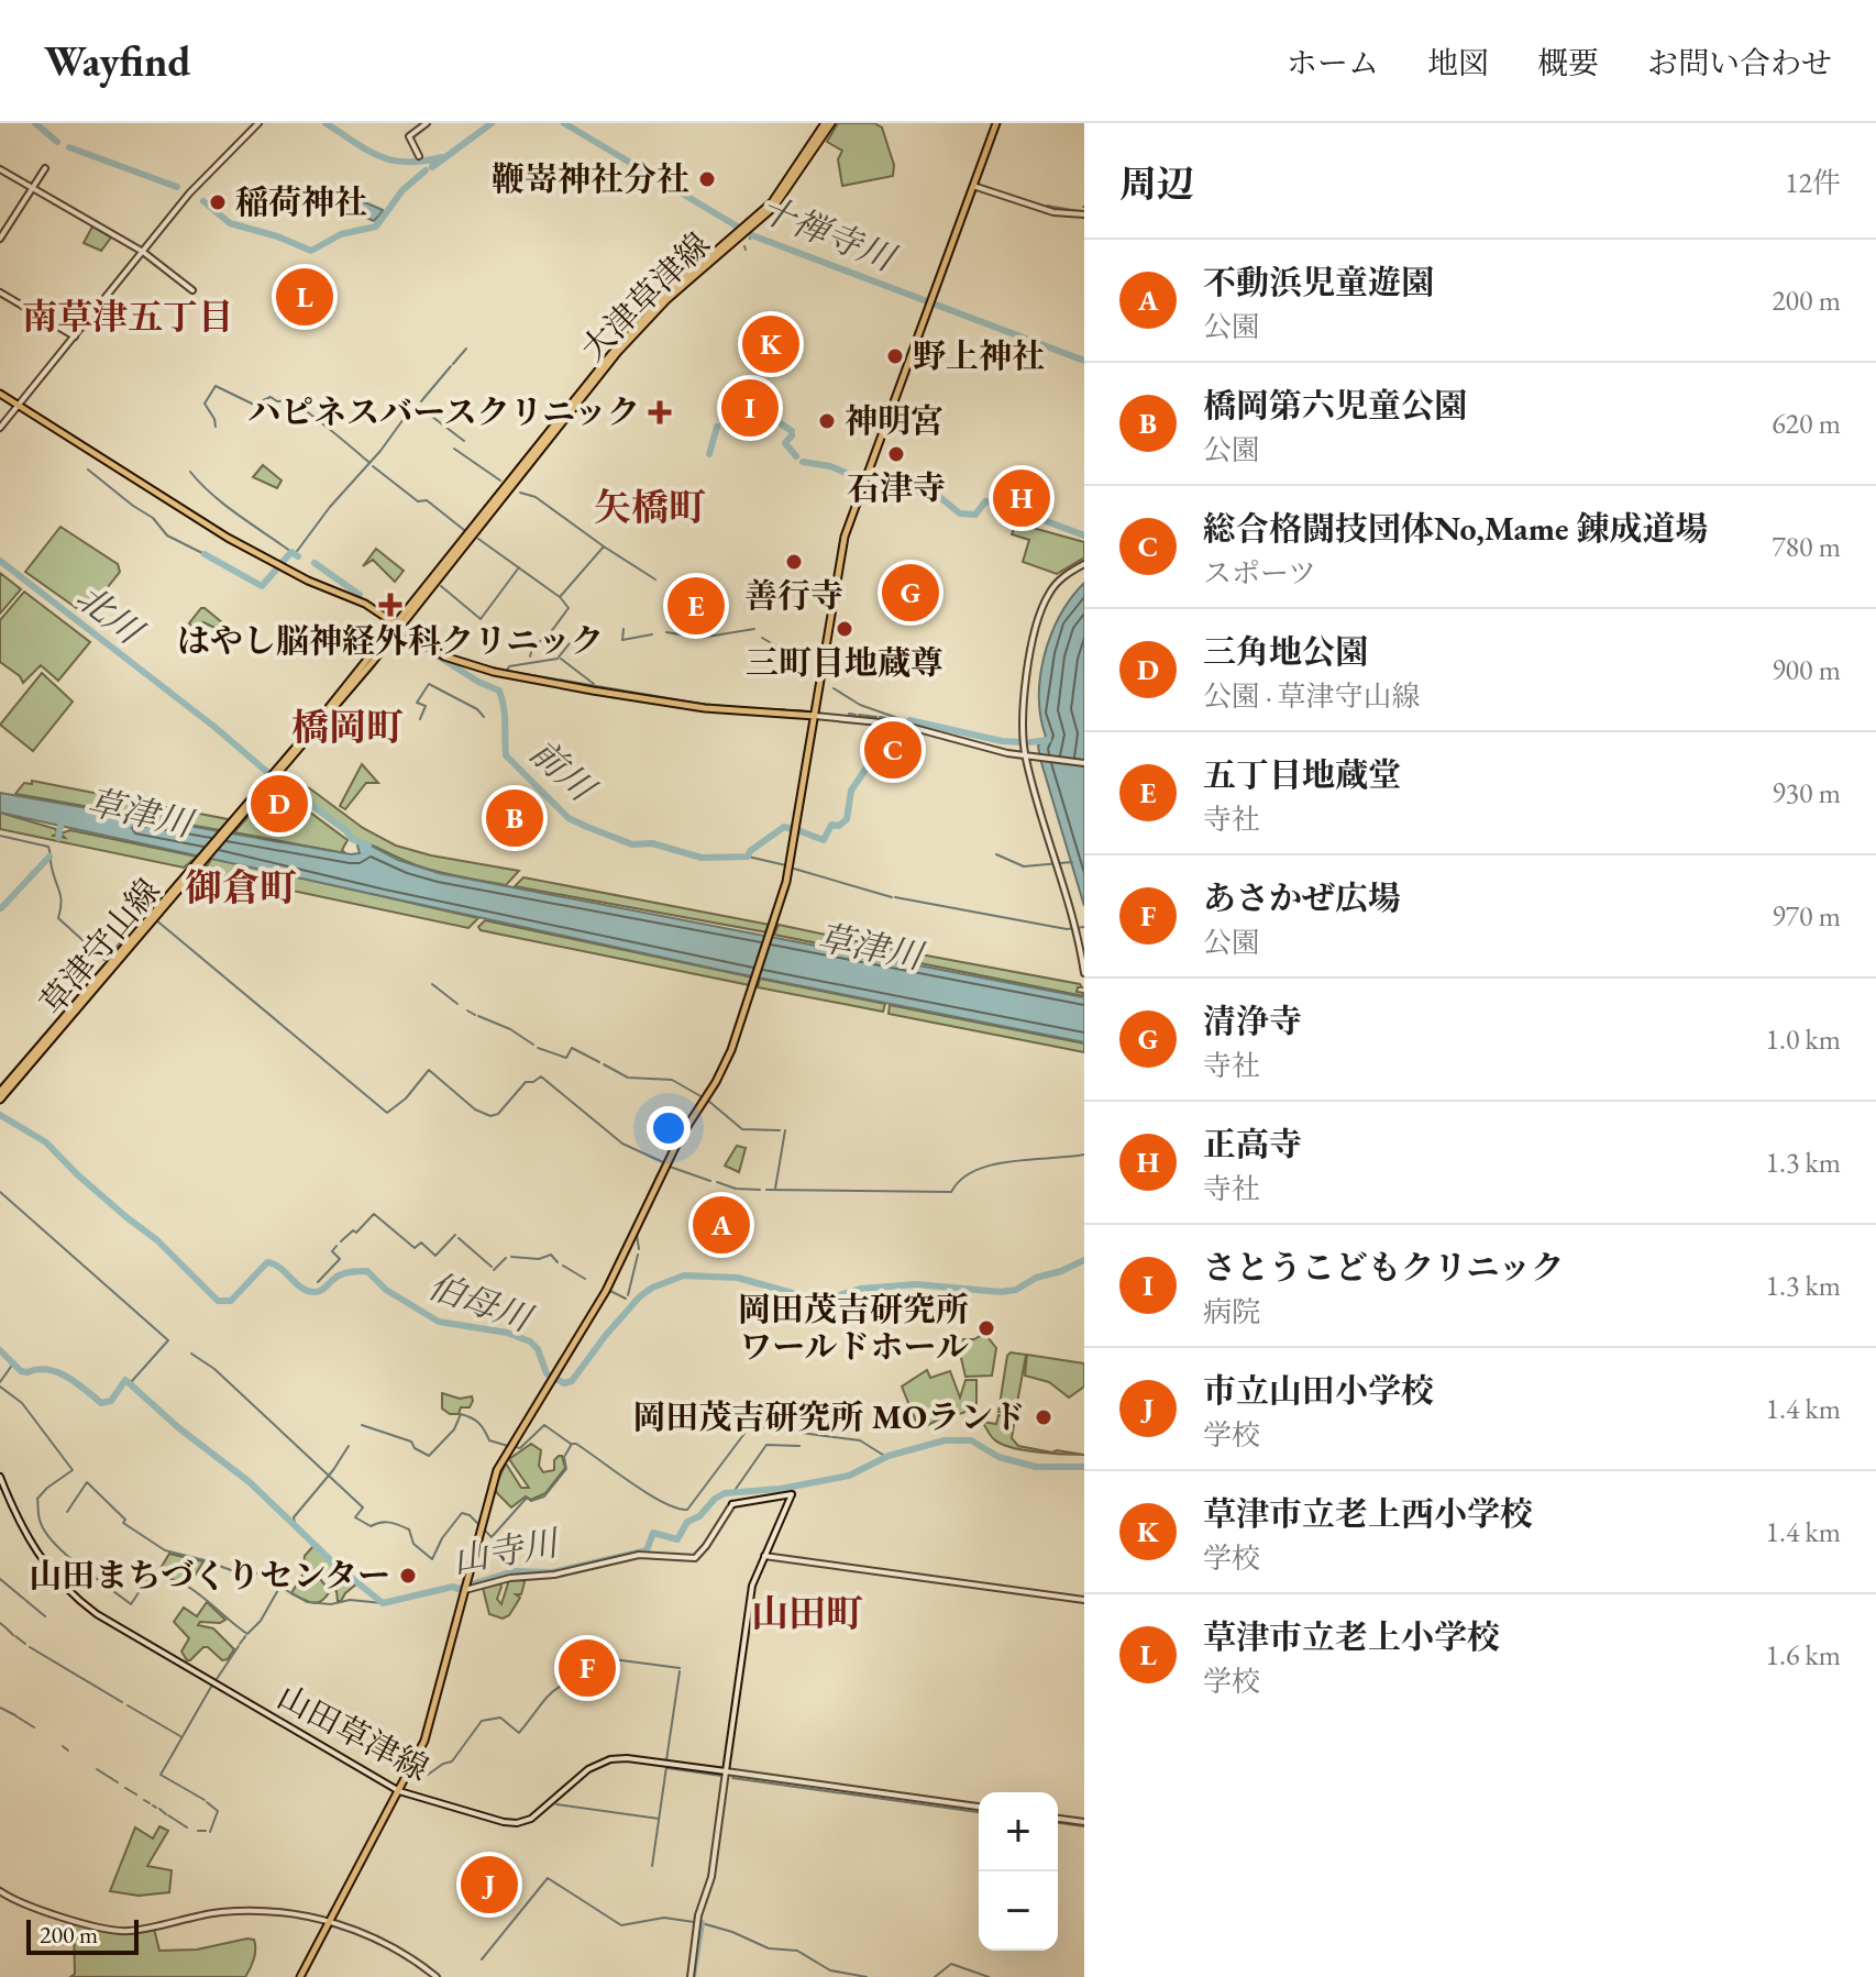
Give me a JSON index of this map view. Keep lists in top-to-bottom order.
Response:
{
  "streets": {
    "main road": ["大津草津線", "草津守山線"],
    "street": ["山田草津線"]
  },
  "crossings": [
    ["大津草津線", "草津守山線"]
  ],
  "districts": [
    "南草津五丁目",
    "矢橋町",
    "橋岡町",
    "御倉町",
    "山田町"
  ],
  "water": [
    "十禅寺川",
    "北川",
    "前川",
    "草津川",
    "伯母川",
    "山寺川"
  ],
  "places": {
    "other": [
      "鞭嵜神社分社",
      "稲荷神社",
      "野上神社",
      "神明宮",
      "石津寺",
      "善行寺",
      "三町目地蔵尊",
      "岡田茂吉研究所 ワールドホール",
      "岡田茂吉研究所 MOランド",
      "山田まちづくりセンター"
    ],
    "health": ["ハピネスバースクリニック", "はやし脳神経外科クリニック"]
  },
  "scale_bar": "200 m",
  "page": {
    "header": "Wayfind",
    "nav": [
      "ホーム",
      "地図",
      "概要",
      "お問い合わせ"
    ],
    "heading": ["周辺", "12件"],
    "list": [
      {
        "mark": "A",
        "name": "不動浜児童遊園",
        "note": "公園",
        "value": "200 m"
      },
      {
        "mark": "B",
        "name": "橋岡第六児童公園",
        "note": "公園",
        "value": "620 m"
      },
      {
        "mark": "C",
        "name": "総合格闘技団体No,Mame 錬成道場",
        "note": "スポーツ",
        "value": "780 m"
      },
      {
        "mark": "D",
        "name": "三角地公園",
        "note": "公園 · 草津守山線",
        "value": "900 m"
      },
      {
        "mark": "E",
        "name": "五丁目地蔵堂",
        "note": "寺社",
        "value": "930 m"
      },
      {
        "mark": "F",
        "name": "あさかぜ広場",
        "note": "公園",
        "value": "970 m"
      },
      {
        "mark": "G",
        "name": "清浄寺",
        "note": "寺社",
        "value": "1.0 km"
      },
      {
        "mark": "H",
        "name": "正高寺",
        "note": "寺社",
        "value": "1.3 km"
      },
      {
        "mark": "I",
        "name": "さとうこどもクリニック",
        "note": "病院",
        "value": "1.3 km"
      },
      {
        "mark": "J",
        "name": "市立山田小学校",
        "note": "学校",
        "value": "1.4 km"
      },
      {
        "mark": "K",
        "name": "草津市立老上西小学校",
        "note": "学校",
        "value": "1.4 km"
      },
      {
        "mark": "L",
        "name": "草津市立老上小学校",
        "note": "学校",
        "value": "1.6 km"
      }
    ],
    "pins": [
      "L",
      "K",
      "I",
      "H",
      "G",
      "E",
      "C",
      "D",
      "B",
      "A",
      "F",
      "J"
    ],
    "map_buttons": ["+", "−"],
    "scale": "200 m"
  }
}
